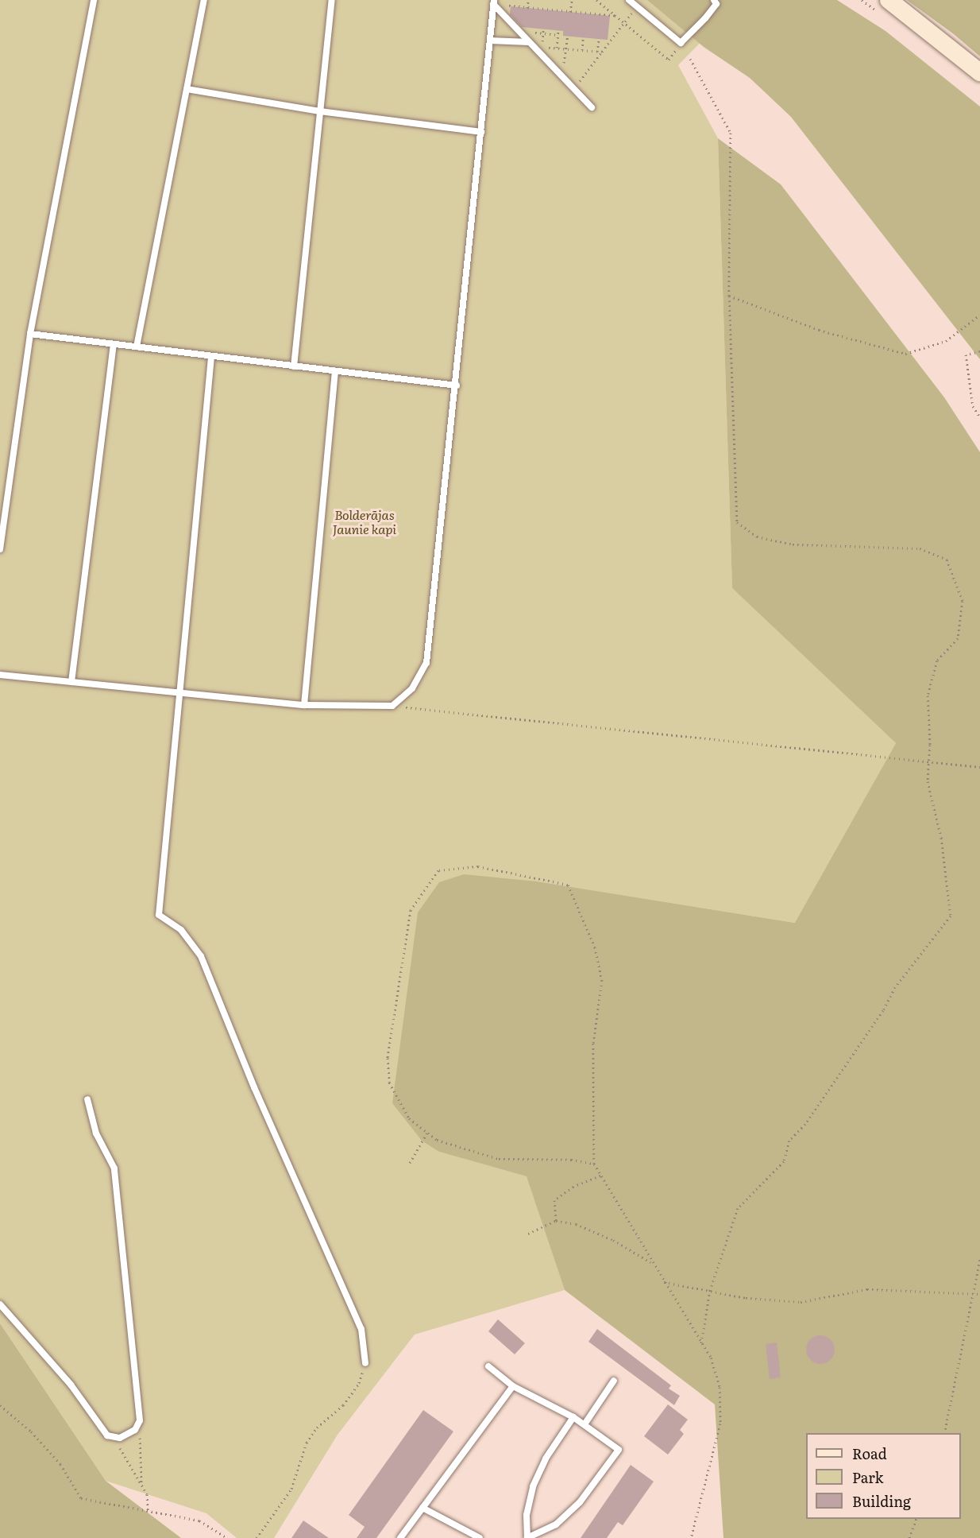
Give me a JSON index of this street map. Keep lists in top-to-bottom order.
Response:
{
  "parks": ["Bolderājas Jaunie kapi"],
  "legend": ["Road", "Park", "Building"]
}
